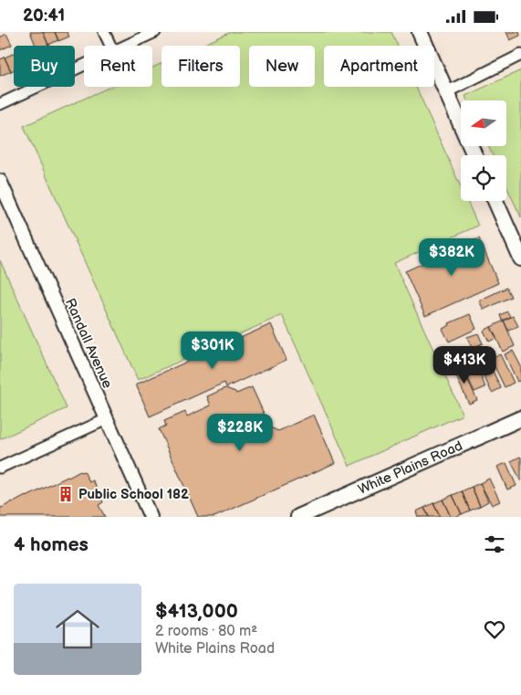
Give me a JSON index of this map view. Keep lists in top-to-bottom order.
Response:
{
  "streets": {
    "main road": ["White Plains Road"],
    "street": ["Randall Avenue"]
  },
  "places": {
    "building": ["Public School 182"]
  },
  "north": "left",
  "page": {
    "status": "20:41",
    "chip": [
      "Buy",
      "Rent",
      "Filters",
      "New",
      "Apartment"
    ],
    "price": [
      "$382K",
      "$301K",
      "$413K",
      "$228K"
    ],
    "heading": "4 homes",
    "list": [
      {
        "name": "$413,000",
        "note": "2 rooms · 80 m² · White Plains Road"
      }
    ]
  }
}
